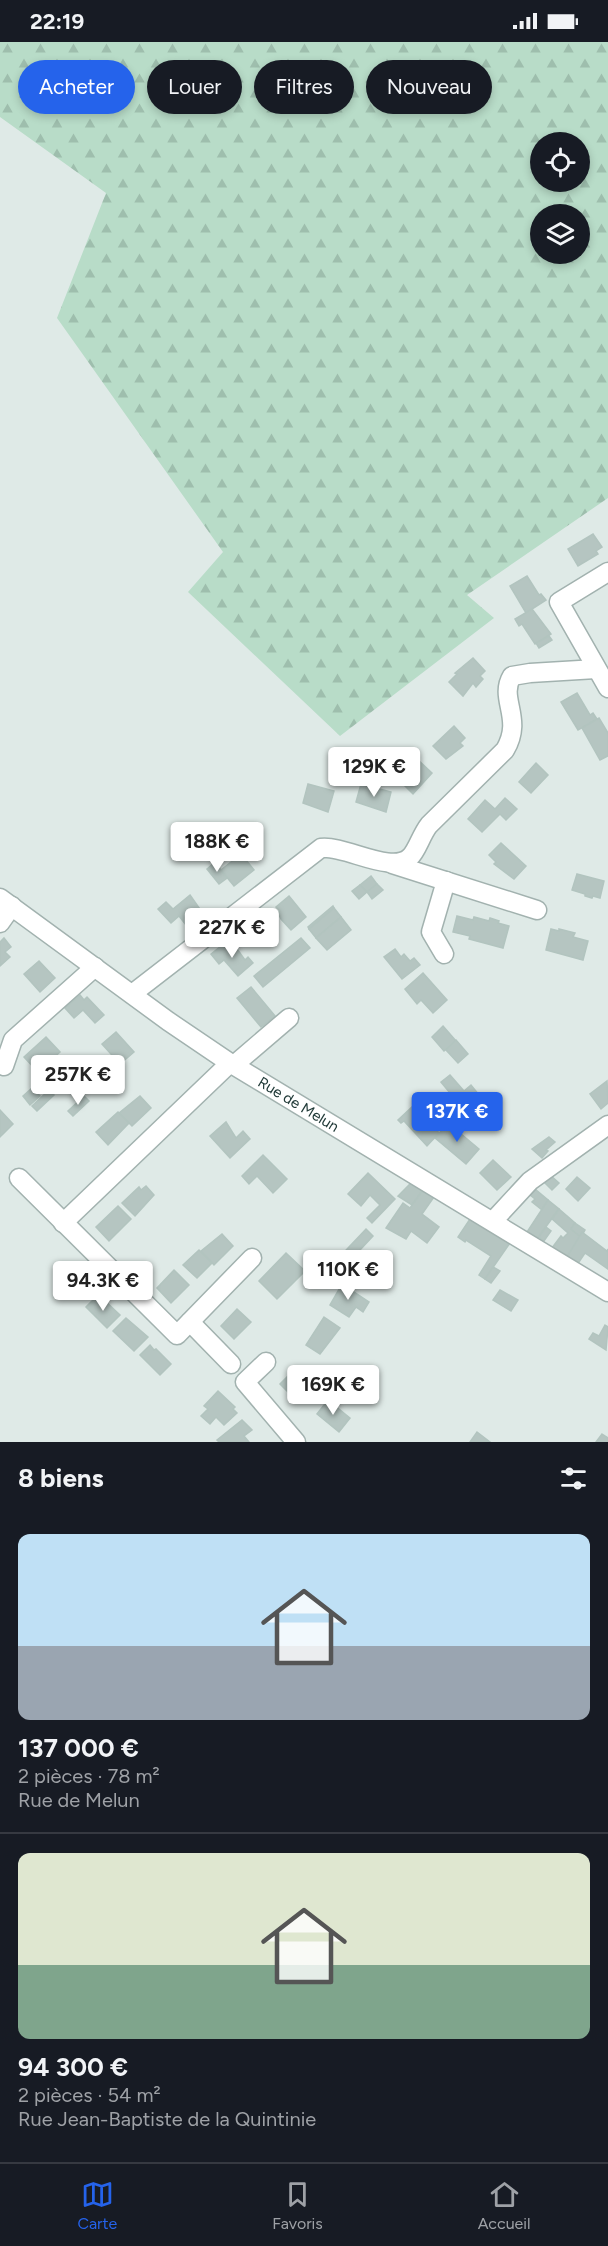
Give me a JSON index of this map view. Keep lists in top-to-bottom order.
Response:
{
  "streets": {
    "street": ["Rue de Melun"]
  },
  "page": {
    "status": "22:19",
    "chip": [
      "Acheter",
      "Louer",
      "Filtres",
      "Nouveau"
    ],
    "price": [
      "129K €",
      "188K €",
      "227K €",
      "257K €",
      "137K €",
      "110K €",
      "94.3K €",
      "169K €"
    ],
    "heading": "8 biens",
    "list": [
      {
        "name": "137 000 €",
        "note": "2 pièces · 78 m² · Rue de Melun"
      },
      {
        "name": "94 300 €",
        "note": "2 pièces · 54 m² · Rue Jean-Baptiste de la Quintinie"
      }
    ],
    "tabs": ["Carte", "Favoris", "Accueil"]
  }
}
